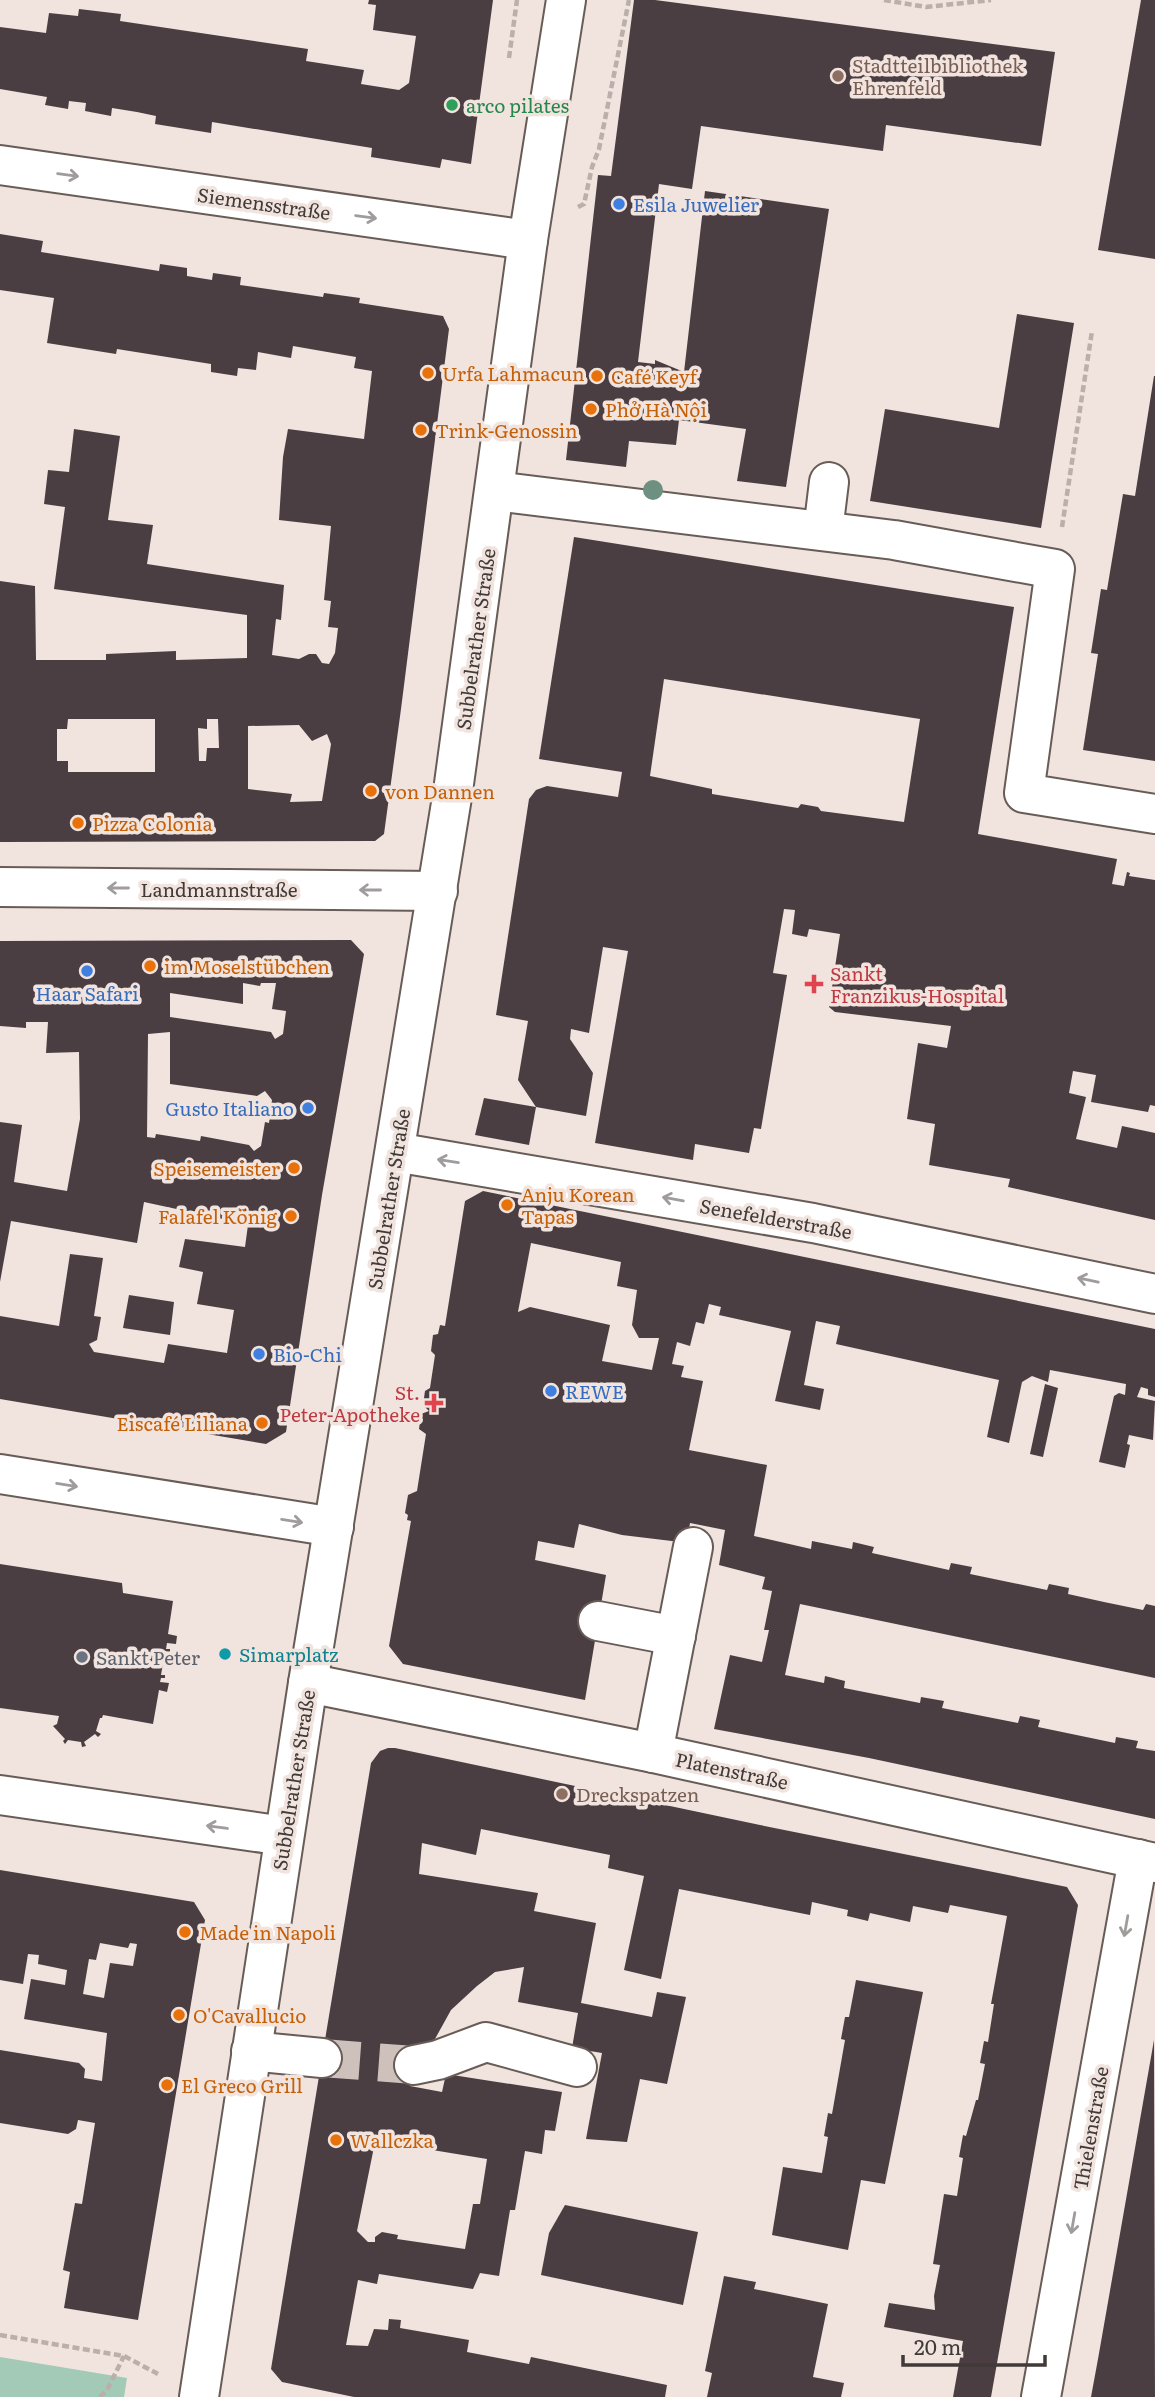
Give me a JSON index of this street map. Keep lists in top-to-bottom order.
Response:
{
  "streets": {
    "street": [
      "Siemensstraße",
      "Subbelrather Straße",
      "Landmannstraße",
      "Senefelderstraße",
      "Platenstraße",
      "Thielenstraße"
    ]
  },
  "crossings": [
    ["Siemensstraße", "Subbelrather Straße"],
    ["Subbelrather Straße", "Landmannstraße"],
    ["Subbelrather Straße", "Senefelderstraße"],
    ["Subbelrather Straße", "Platenstraße"],
    ["Platenstraße", "Thielenstraße"]
  ],
  "one_way": [
    "Siemensstraße",
    "Landmannstraße",
    "Senefelderstraße",
    "Thielenstraße"
  ],
  "places": {
    "other": [
      "Stadtteilbibliothek Ehrenfeld",
      "arco pilates",
      "Esila Juwelier",
      "Urfa Lahmacun",
      "Café Keyf",
      "Phở Hà Nội",
      "Trink-Genossin",
      "von Dannen",
      "Pizza Colonia",
      "im Moselstübchen",
      "Haar Safari",
      "Gusto Italiano",
      "Speisemeister",
      "Anju Korean Tapas",
      "Falafel König",
      "Bio-Chi",
      "REWE",
      "Eiscafé Liliana",
      "Simarplatz",
      "Sankt Peter",
      "Dreckspatzen",
      "Made in Napoli",
      "O'Cavallucio",
      "El Greco Grill",
      "Wallczka"
    ],
    "health": ["Sankt Franzikus-Hospital", "St. Peter-Apotheke"]
  },
  "scale_bar": "20 m"
}
